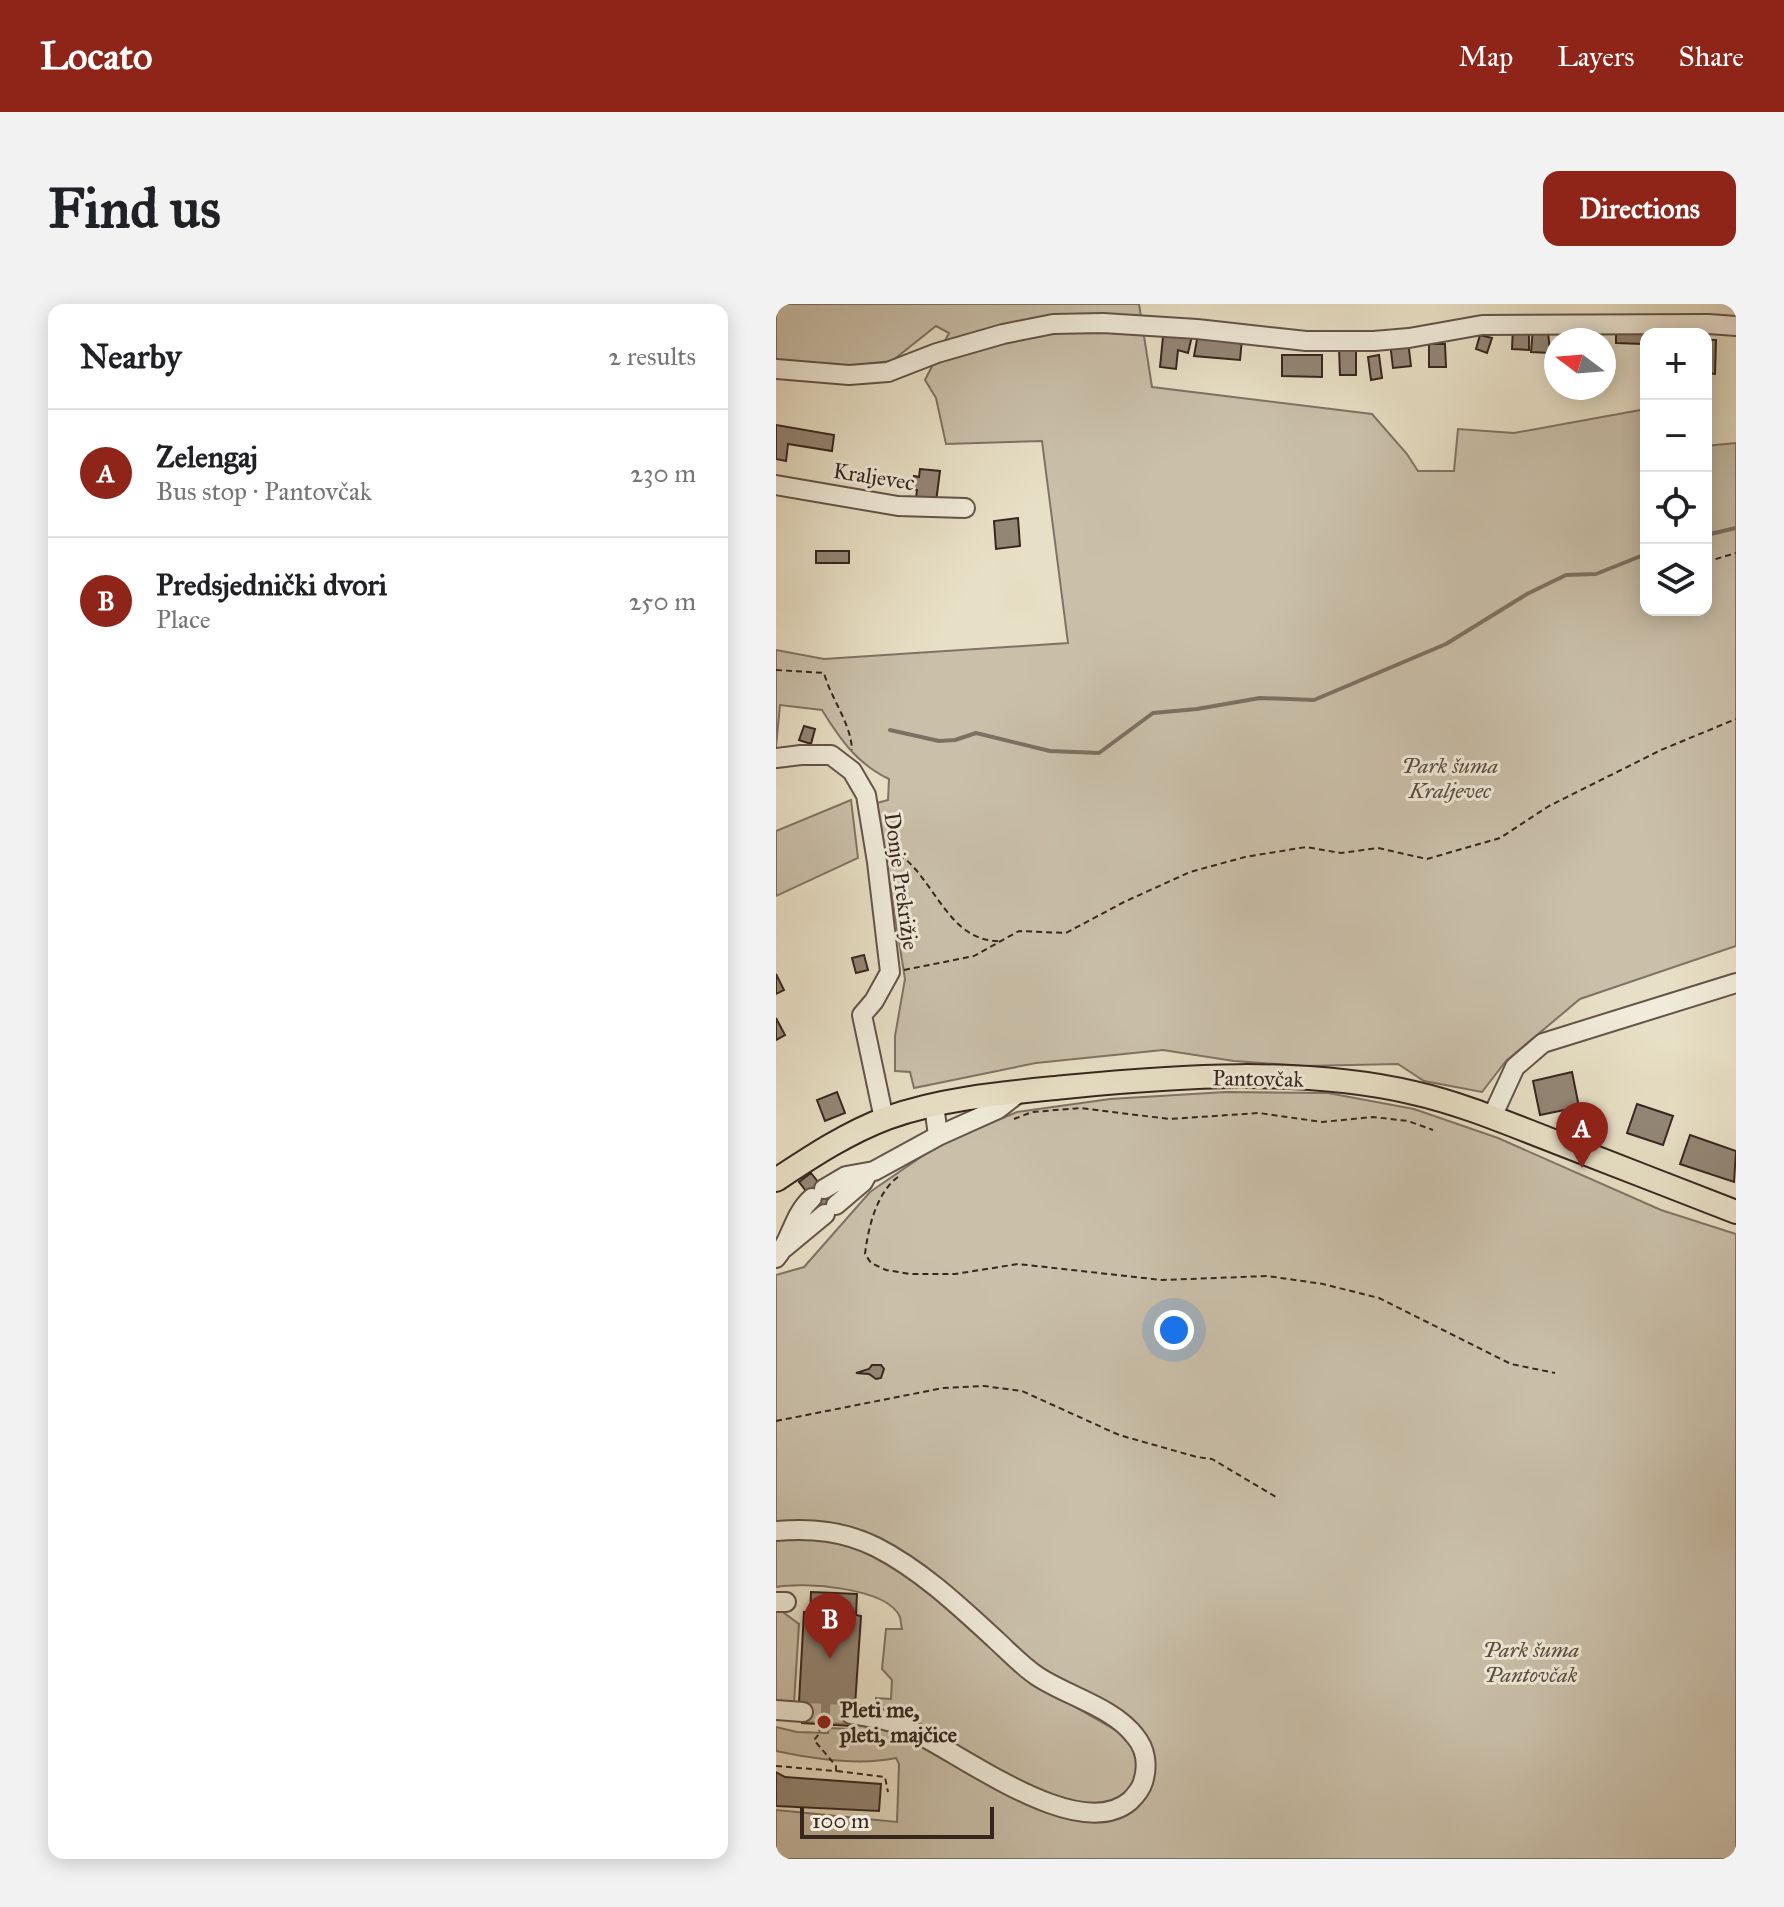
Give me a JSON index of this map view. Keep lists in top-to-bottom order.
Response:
{
  "streets": {
    "main road": ["Pantovčak"],
    "street": ["Kraljevec", "Donje Prekrižje"]
  },
  "crossings": [
    ["Donje Prekrižje", "Pantovčak"]
  ],
  "parks": ["Park šuma Kraljevec", "Park šuma Pantovčak"],
  "places": ["Pleti me, pleti, majčice"],
  "scale_bar": "100 m",
  "north": "left",
  "page": {
    "header": "Locato",
    "nav": ["Map", "Layers", "Share"],
    "buttons": "Directions",
    "title": "Find us",
    "heading": ["Nearby", "2 results"],
    "map_buttons": ["+", "−"],
    "list": [
      {
        "mark": "A",
        "name": "Zelengaj",
        "note": "Bus stop · Pantovčak",
        "value": "230 m"
      },
      {
        "mark": "B",
        "name": "Predsjednički dvori",
        "note": "Place",
        "value": "250 m"
      }
    ],
    "pins": ["A", "B"],
    "scale": "100 m"
  }
}
